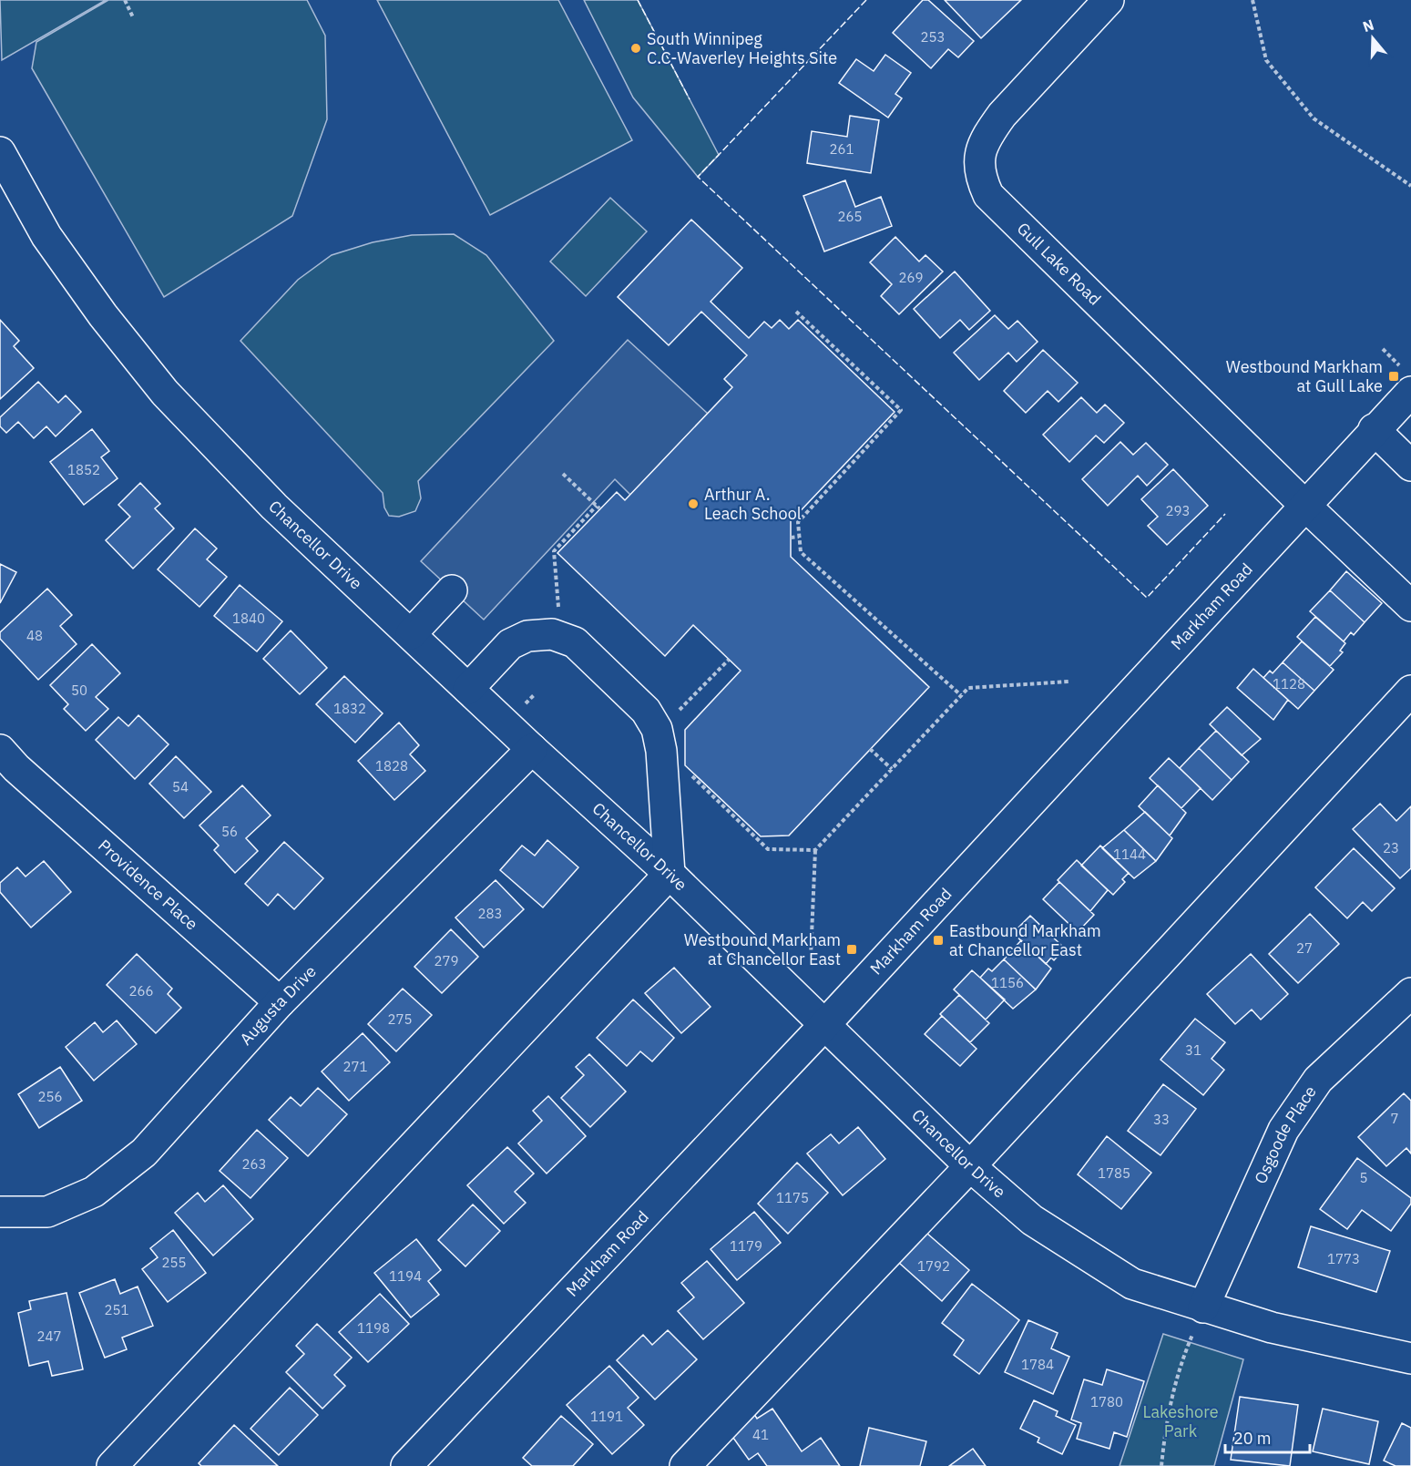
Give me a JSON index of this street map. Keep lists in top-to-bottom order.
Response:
{
  "streets": {
    "street": [
      "Gull Lake Road",
      "Chancellor Drive",
      "Markham Road",
      "Providence Place",
      "Augusta Drive",
      "Osgoode Place"
    ]
  },
  "crossings": [
    ["Gull Lake Road", "Markham Road"],
    ["Chancellor Drive", "Markham Road"],
    ["Chancellor Drive", "Augusta Drive"],
    ["Chancellor Drive", "Osgoode Place"],
    ["Providence Place", "Augusta Drive"]
  ],
  "parks": ["Lakeshore Park"],
  "places": {
    "other": ["South Winnipeg C.C-Waverley Heights Site", "Arthur A. Leach School"],
    "transit": ["Westbound Markham at Gull Lake", "Eastbound Markham at Chancellor East", "Westbound Markham at Chancellor East"]
  },
  "house_numbers": [
    "253",
    "261",
    "265",
    "269",
    "1852",
    "293",
    "1840",
    "48",
    "1128",
    "50",
    "1832",
    "1828",
    "54",
    "56",
    "23",
    "1144",
    "283",
    "27",
    "279",
    "1156",
    "266",
    "275",
    "31",
    "271",
    "256",
    "7",
    "33",
    "263",
    "1785",
    "5",
    "1175",
    "1179",
    "1773",
    "255",
    "1792",
    "1194",
    "251",
    "1198",
    "247",
    "1784",
    "1780",
    "1191",
    "41"
  ],
  "scale_bar": "20 m",
  "north": "top"
}
